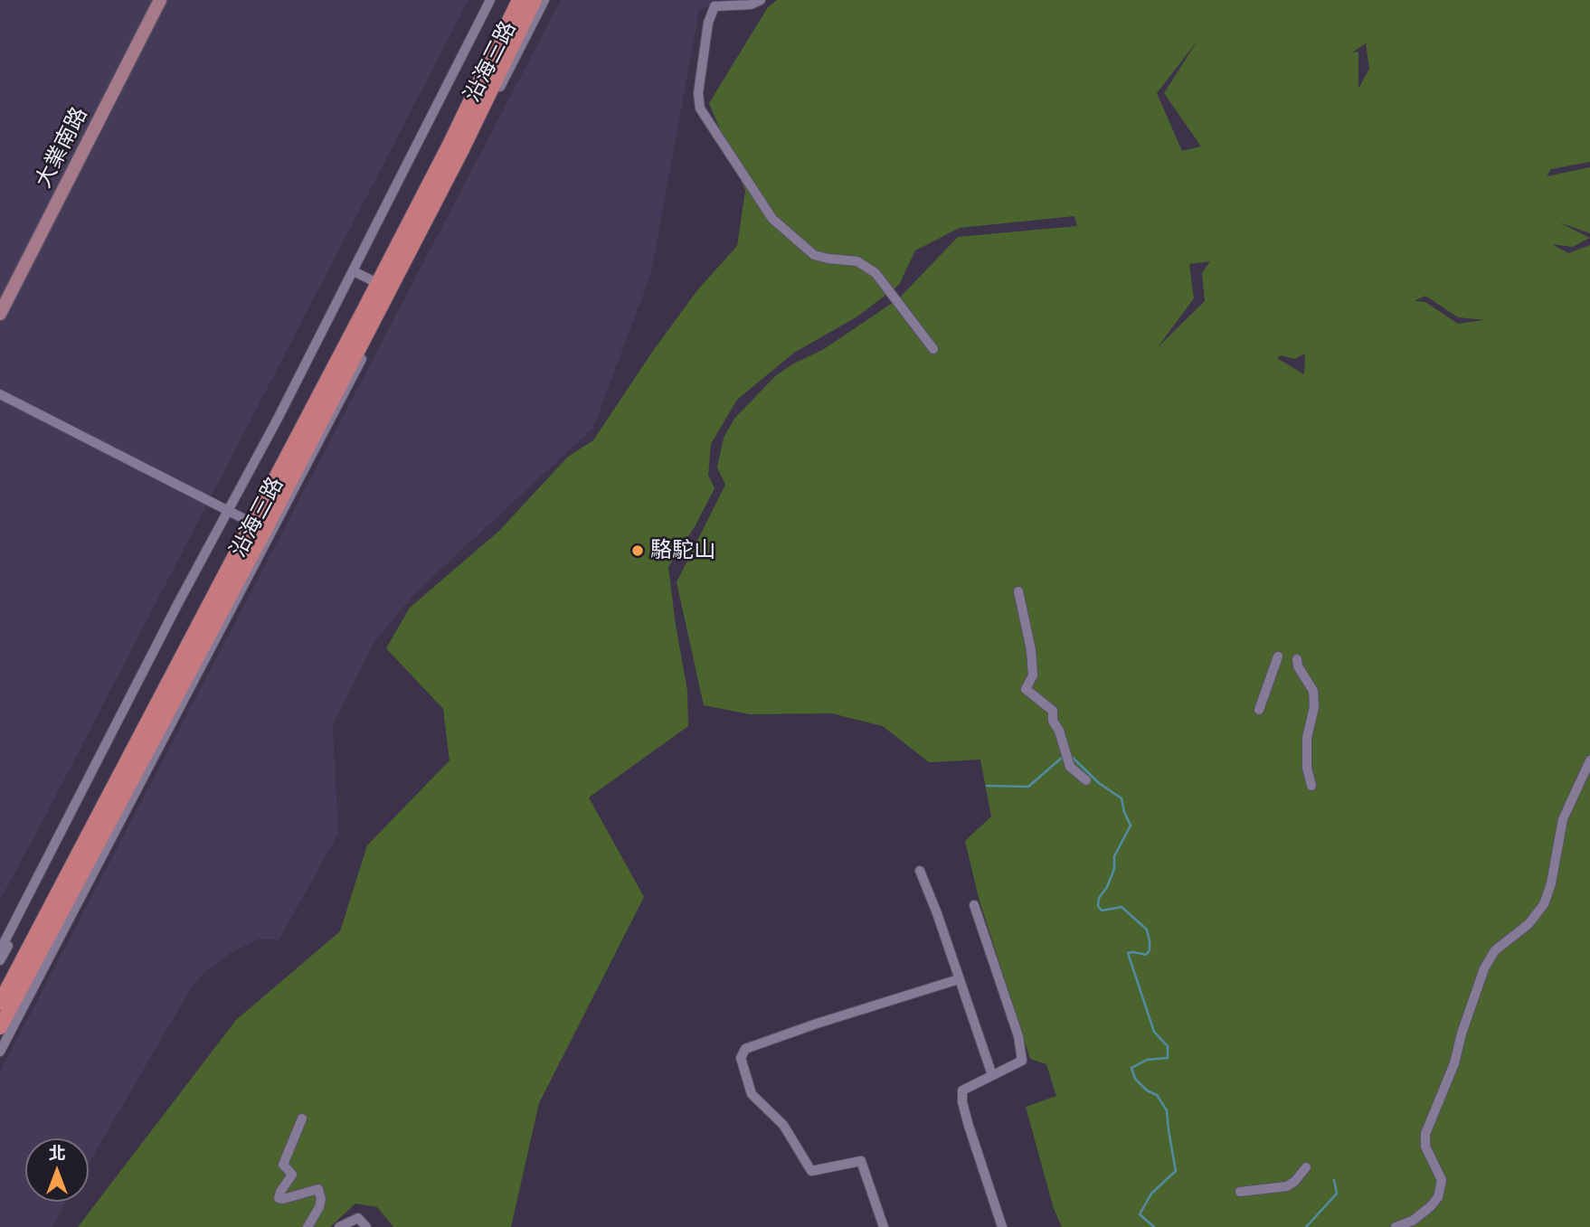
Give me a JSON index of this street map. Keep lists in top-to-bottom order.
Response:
{
  "streets": {
    "main road": ["沿海三路"],
    "street": ["大業南路"]
  },
  "places": ["駱駝山"],
  "north": "top"
}
